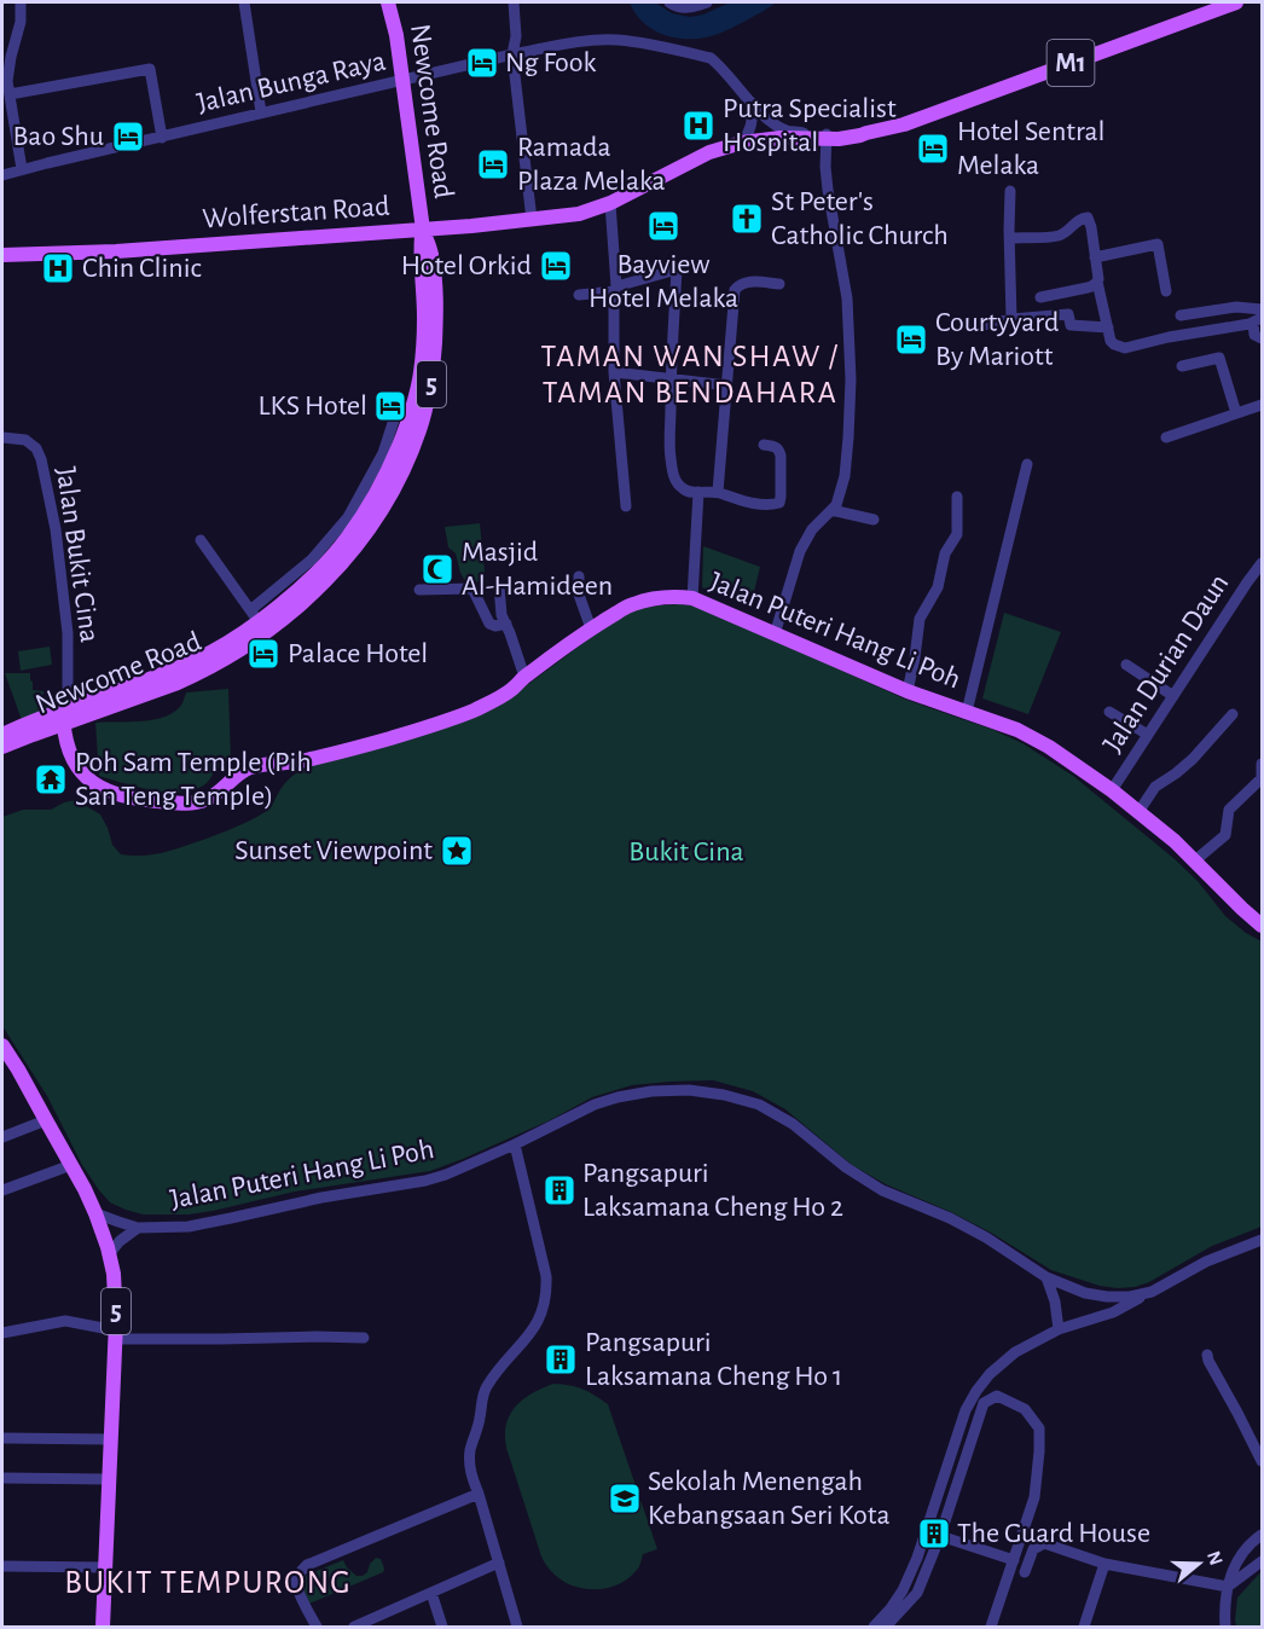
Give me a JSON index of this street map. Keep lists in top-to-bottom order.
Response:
{
  "streets": {
    "main road": [
      "M1",
      "Newcome Road",
      "Wolferstan Road",
      "5",
      "Jalan Puteri Hang Li Poh"
    ],
    "street": ["Jalan Bunga Raya", "Jalan Bukit Cina", "Jalan Durian Daun"]
  },
  "crossings": [
    ["M1", "Jalan Bunga Raya"],
    ["M1", "Wolferstan Road"],
    ["Jalan Bunga Raya", "Newcome Road"],
    ["Jalan Bunga Raya", "Wolferstan Road"],
    ["Newcome Road", "Wolferstan Road"],
    ["Newcome Road", "Jalan Bukit Cina"],
    ["Newcome Road", "Jalan Puteri Hang Li Poh"],
    ["5", "Jalan Puteri Hang Li Poh"],
    ["Jalan Bukit Cina", "Jalan Puteri Hang Li Poh"],
    ["Jalan Puteri Hang Li Poh", "Jalan Durian Daun"]
  ],
  "districts": ["TAMAN WAN SHAW / TAMAN BENDAHARA", "BUKIT TEMPURONG"],
  "parks": ["Bukit Cina"],
  "places": {
    "hotel": [
      "Ng Fook",
      "Bao Shu",
      "Hotel Sentral Melaka",
      "Ramada Plaza Melaka",
      "Bayview Hotel Melaka",
      "Hotel Orkid",
      "Courtyyard By Mariott",
      "LKS Hotel",
      "Palace Hotel"
    ],
    "hospital": ["Putra Specialist Hospital", "Chin Clinic"],
    "church": ["St Peter's Catholic Church"],
    "mosque": ["Masjid Al-Hamideen"],
    "temple": ["Poh Sam Temple (Pih San Teng Temple)"],
    "place": ["Sunset Viewpoint"],
    "building": ["Pangsapuri Laksamana Cheng Ho 2", "Pangsapuri Laksamana Cheng Ho 1", "The Guard House"],
    "school or university": ["Sekolah Menengah Kebangsaan Seri Kota"]
  },
  "north": "right"
}
